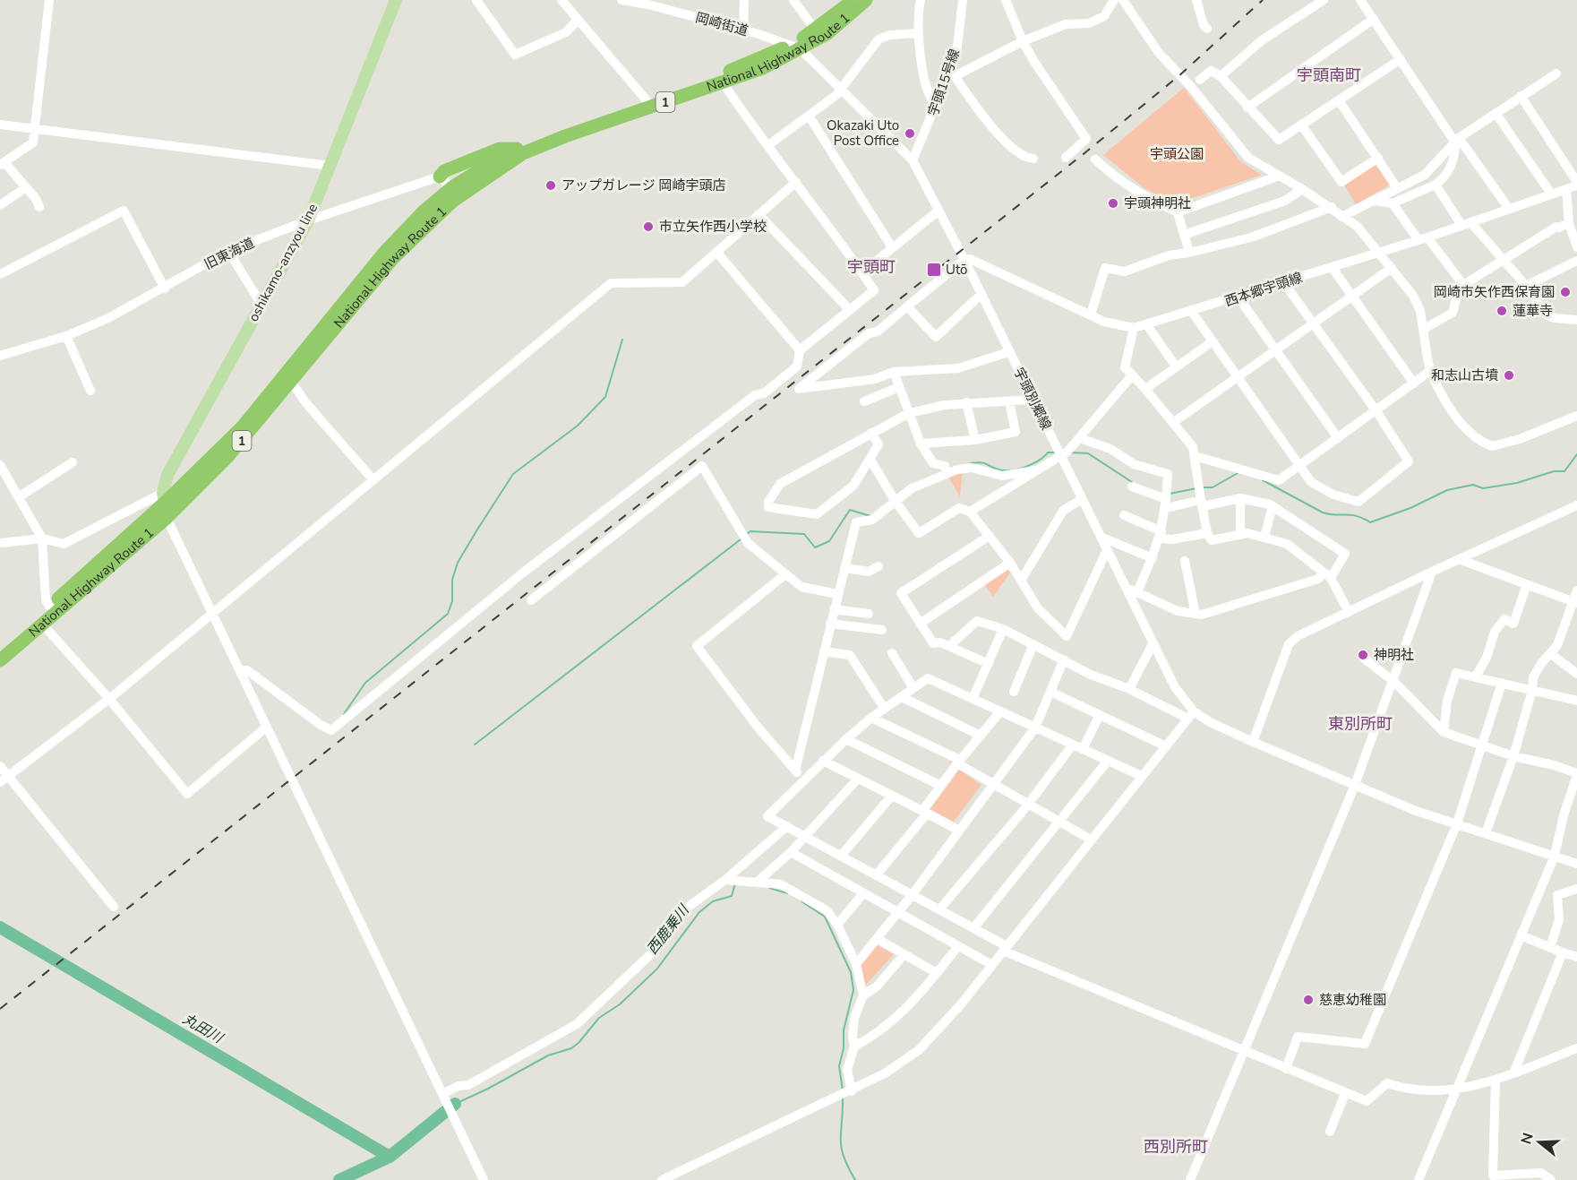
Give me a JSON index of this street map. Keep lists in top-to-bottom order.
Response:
{
  "streets": {
    "highway": ["National Highway Route 1", "1"],
    "main road": ["oshikamo-anzyou line"],
    "street": [
      "岡崎街道",
      "宇頭15号線",
      "旧東海道",
      "西本郷宇頭線",
      "宇頭別郷線"
    ]
  },
  "crossings": [
    ["岡崎街道", "National Highway Route 1"],
    ["岡崎街道", "宇頭別郷線"],
    ["National Highway Route 1", "oshikamo-anzyou line"],
    ["National Highway Route 1", "宇頭別郷線"],
    ["宇頭15号線", "宇頭別郷線"],
    ["旧東海道", "oshikamo-anzyou line"],
    ["西本郷宇頭線", "宇頭別郷線"]
  ],
  "districts": [
    "宇頭南町",
    "宇頭町",
    "東別所町",
    "西別所町"
  ],
  "water": ["西鹿乗川", "丸田川"],
  "parks": ["宇頭公園"],
  "places": {
    "other": [
      "Okazaki Uto Post Office",
      "アップガレージ 岡崎宇頭店",
      "宇頭神明社",
      "市立矢作西小学校",
      "岡崎市矢作西保育園",
      "蓮華寺",
      "和志山古墳",
      "神明社",
      "慈恵幼稚園"
    ],
    "transit": ["Utō"]
  },
  "north": "left"
}
